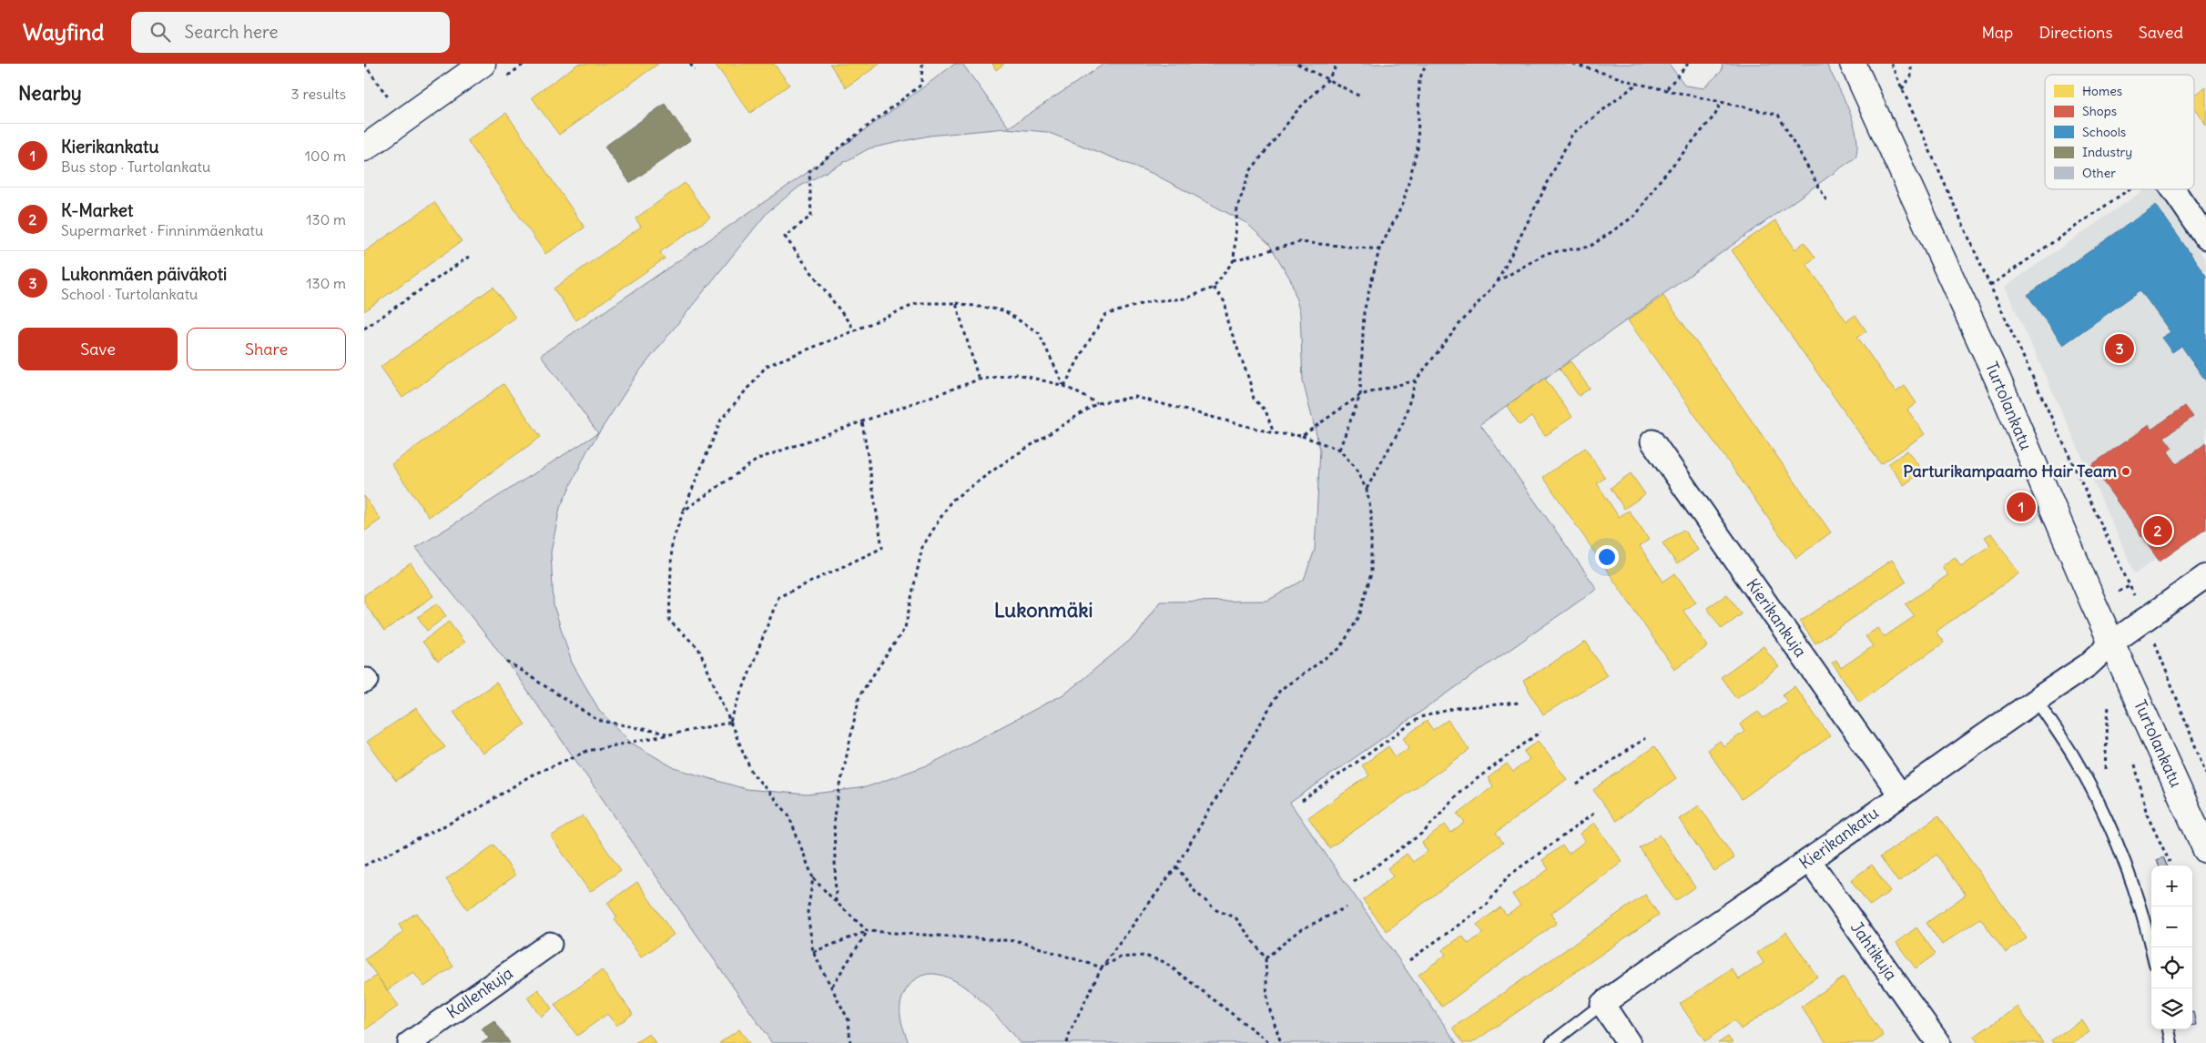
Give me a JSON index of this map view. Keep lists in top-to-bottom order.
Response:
{
  "streets": {
    "main road": ["Turtolankatu"],
    "street": [
      "Kierikankuja",
      "Kierikankatu",
      "Jahtikuja",
      "Kallenkuja"
    ]
  },
  "crossings": [
    ["Turtolankatu", "Kierikankatu"],
    ["Kierikankuja", "Kierikankatu"],
    ["Kierikankatu", "Jahtikuja"]
  ],
  "districts": ["Lukonmäki"],
  "places": ["Parturikampaamo Hair Team"],
  "legend": [
    "Homes",
    "Shops",
    "Schools",
    "Industry",
    "Other"
  ],
  "page": {
    "header": "Wayfind",
    "search": "Search here",
    "nav": ["Map", "Directions", "Saved"],
    "heading": ["Nearby", "3 results"],
    "list": [
      {
        "mark": "1",
        "name": "Kierikankatu",
        "note": "Bus stop · Turtolankatu",
        "value": "100 m"
      },
      {
        "mark": "2",
        "name": "K-Market",
        "note": "Supermarket · Finninmäenkatu",
        "value": "130 m"
      },
      {
        "mark": "3",
        "name": "Lukonmäen päiväkoti",
        "note": "School · Turtolankatu",
        "value": "130 m"
      }
    ],
    "buttons": ["Save", "Share"],
    "pins": ["3", "1", "2"],
    "map_buttons": ["+", "−"]
  }
}
